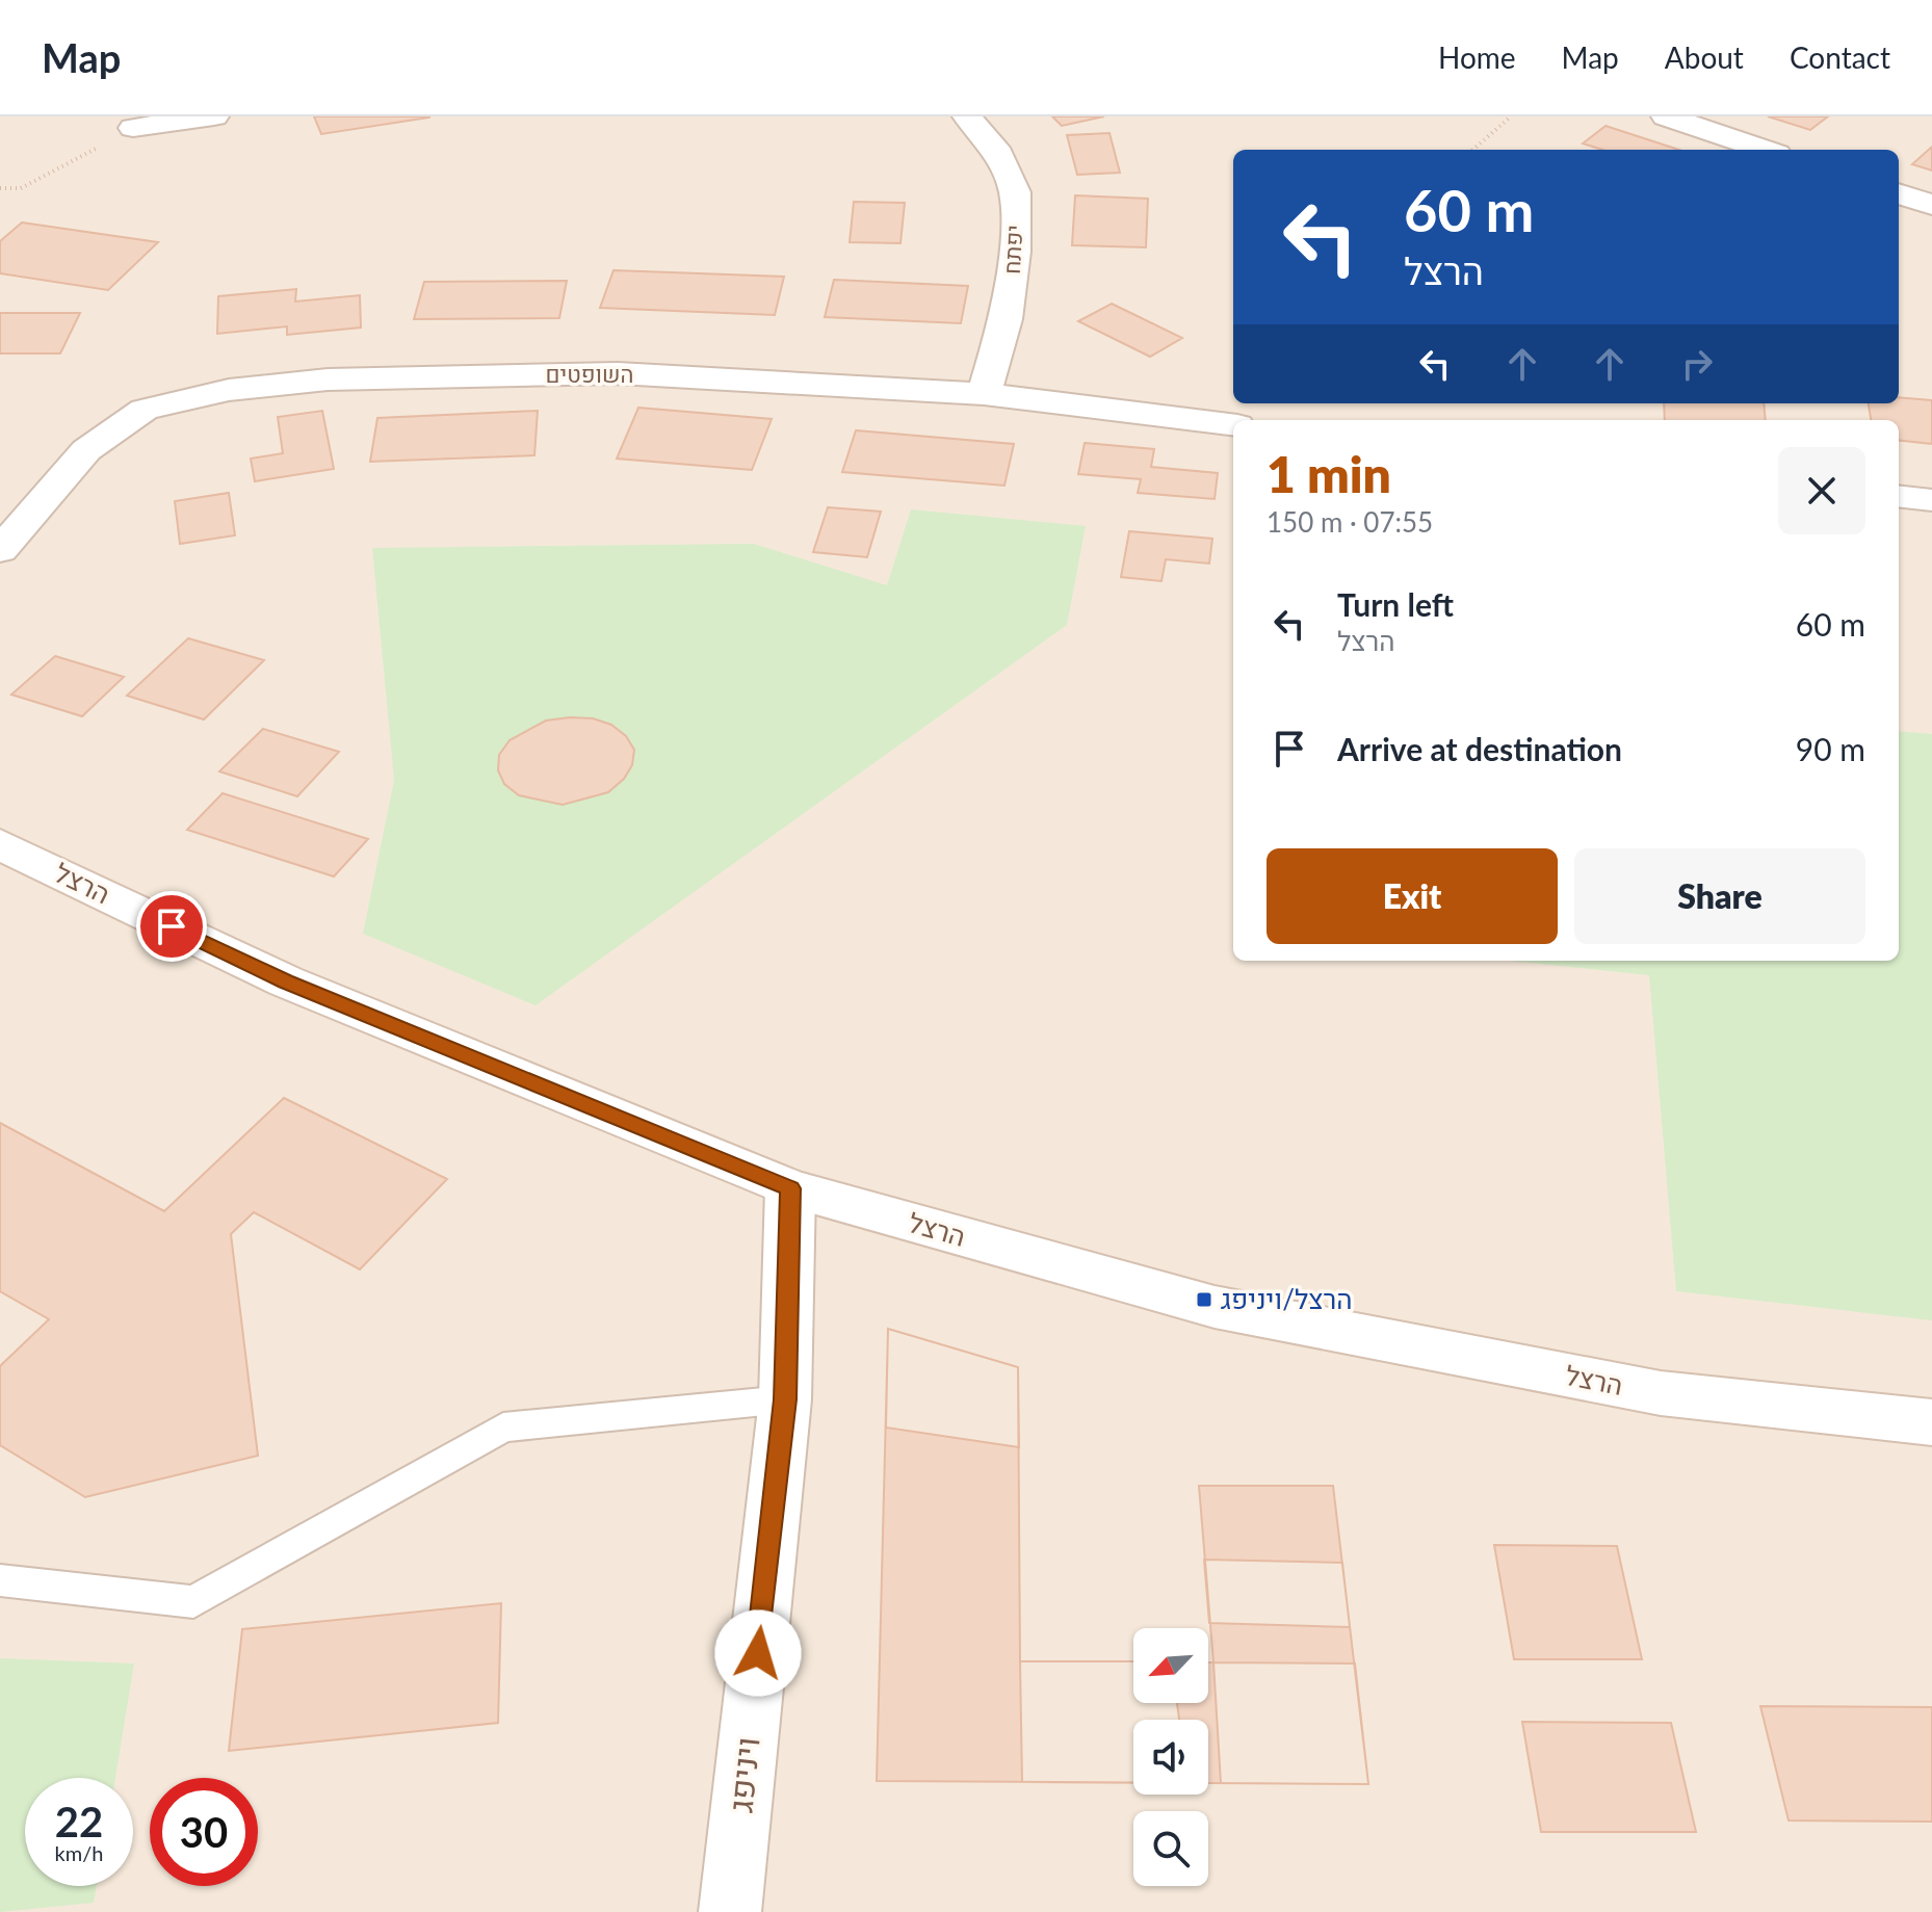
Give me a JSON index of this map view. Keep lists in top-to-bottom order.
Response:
{
  "streets": {
    "street": [
      "יפתח",
      "השופטים",
      "הרצל",
      "ויניפג"
    ]
  },
  "crossings": [
    ["יפתח", "השופטים"],
    ["הרצל", "ויניפג"]
  ],
  "places": {
    "transit": ["הרצל/ויניפג"]
  },
  "north": "bottom left",
  "page": {
    "header": "Map",
    "nav": [
      "Home",
      "Map",
      "About",
      "Contact"
    ],
    "turn": ["60 m", "הרצל"],
    "heading": ["1 min", "150 m · 07:55"],
    "list": [
      {
        "name": "Turn left",
        "note": "הרצל",
        "value": "60 m"
      },
      {
        "name": "Arrive at destination",
        "value": "90 m"
      }
    ],
    "buttons": ["Exit", "Share"],
    "speed": "22 km/h",
    "limit": "30"
  }
}
